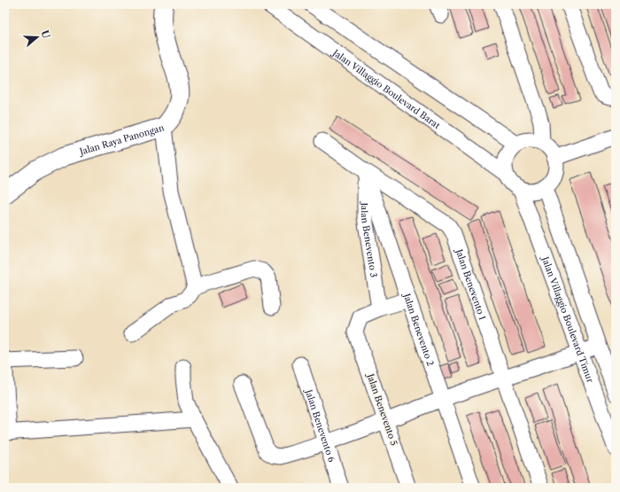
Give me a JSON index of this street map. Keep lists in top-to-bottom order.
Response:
{
  "streets": {
    "street": [
      "Jalan Villaggio Boulevard Barat",
      "Jalan Raya Panongan",
      "Jalan Benevento 3",
      "Jalan Benevento 1",
      "Jalan Villaggio Boulevard Timur",
      "Jalan Benevento 2",
      "Jalan Benevento 5",
      "Jalan Benevento 6"
    ]
  },
  "crossings": [
    ["Jalan Villaggio Boulevard Barat", "Jalan Villaggio Boulevard Timur"],
    ["Jalan Benevento 3", "Jalan Benevento 1"],
    ["Jalan Benevento 3", "Jalan Benevento 2"],
    ["Jalan Benevento 3", "Jalan Benevento 5"],
    ["Jalan Benevento 1", "Jalan Benevento 2"]
  ],
  "north": "right"
}
